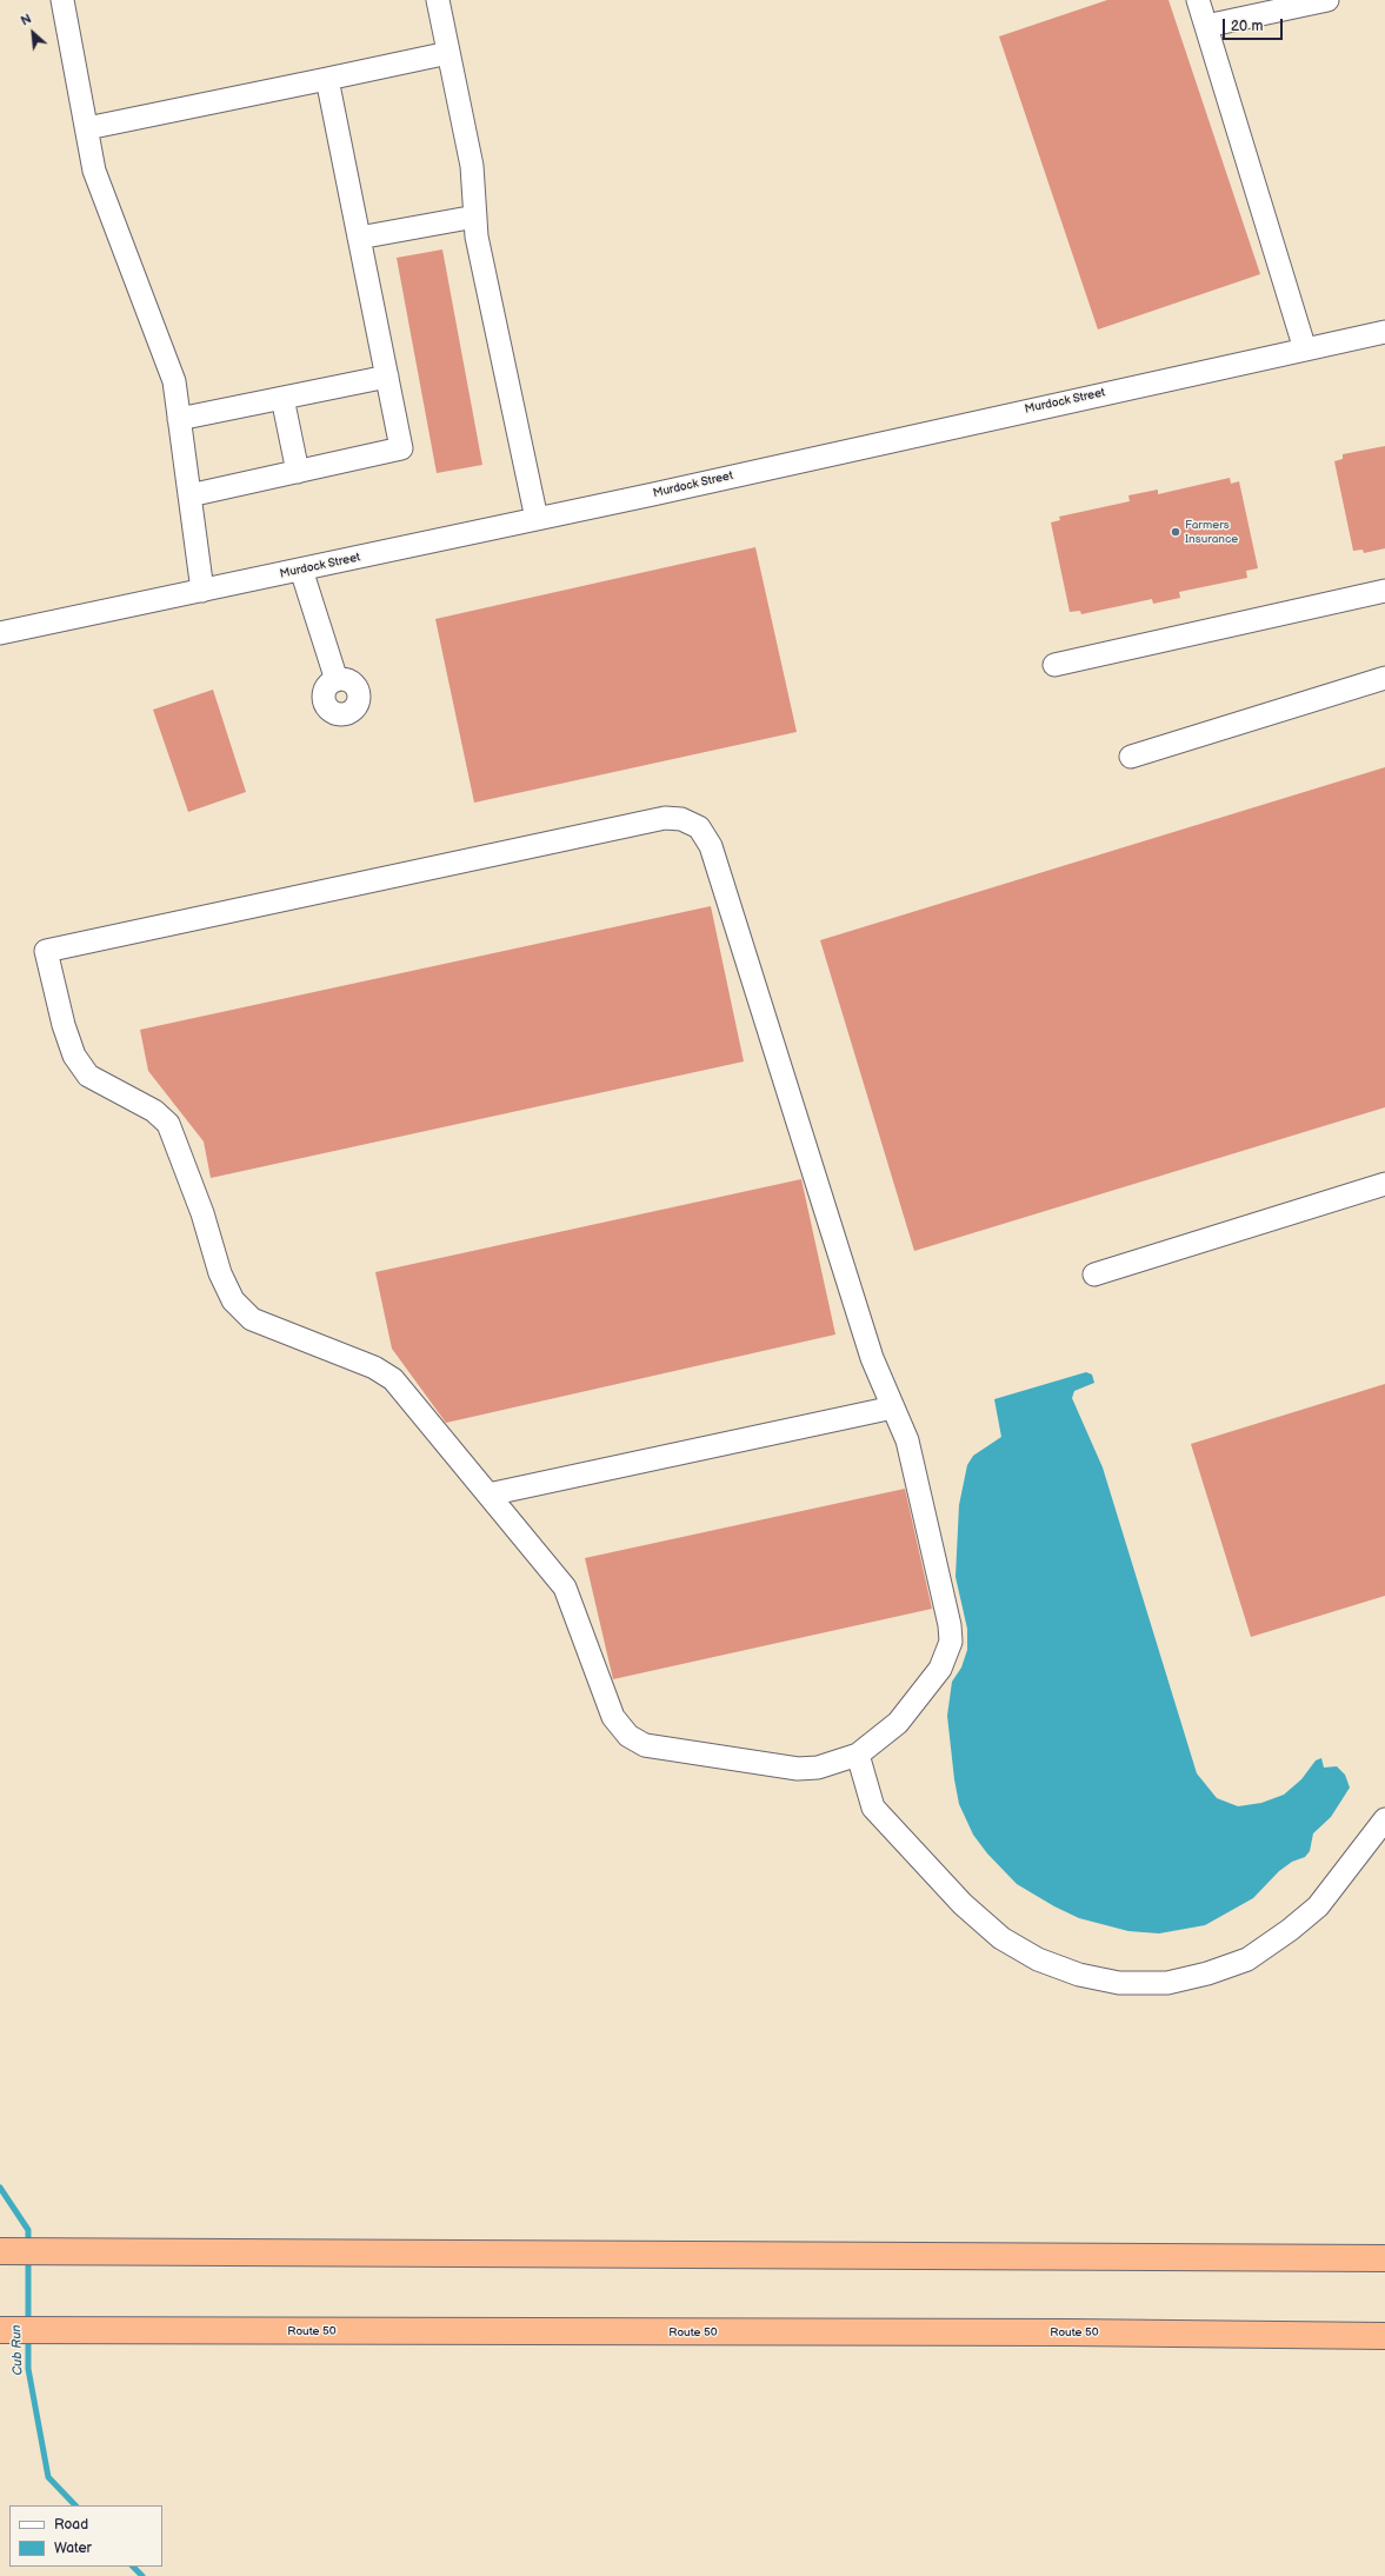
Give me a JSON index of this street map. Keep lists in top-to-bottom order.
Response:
{
  "streets": {
    "highway": ["Route 50"],
    "street": ["Murdock Street"]
  },
  "water": ["Cub Run"],
  "places": ["Farmers Insurance"],
  "legend": ["Road", "Water"],
  "scale_bar": "20 m",
  "north": "top left"
}
